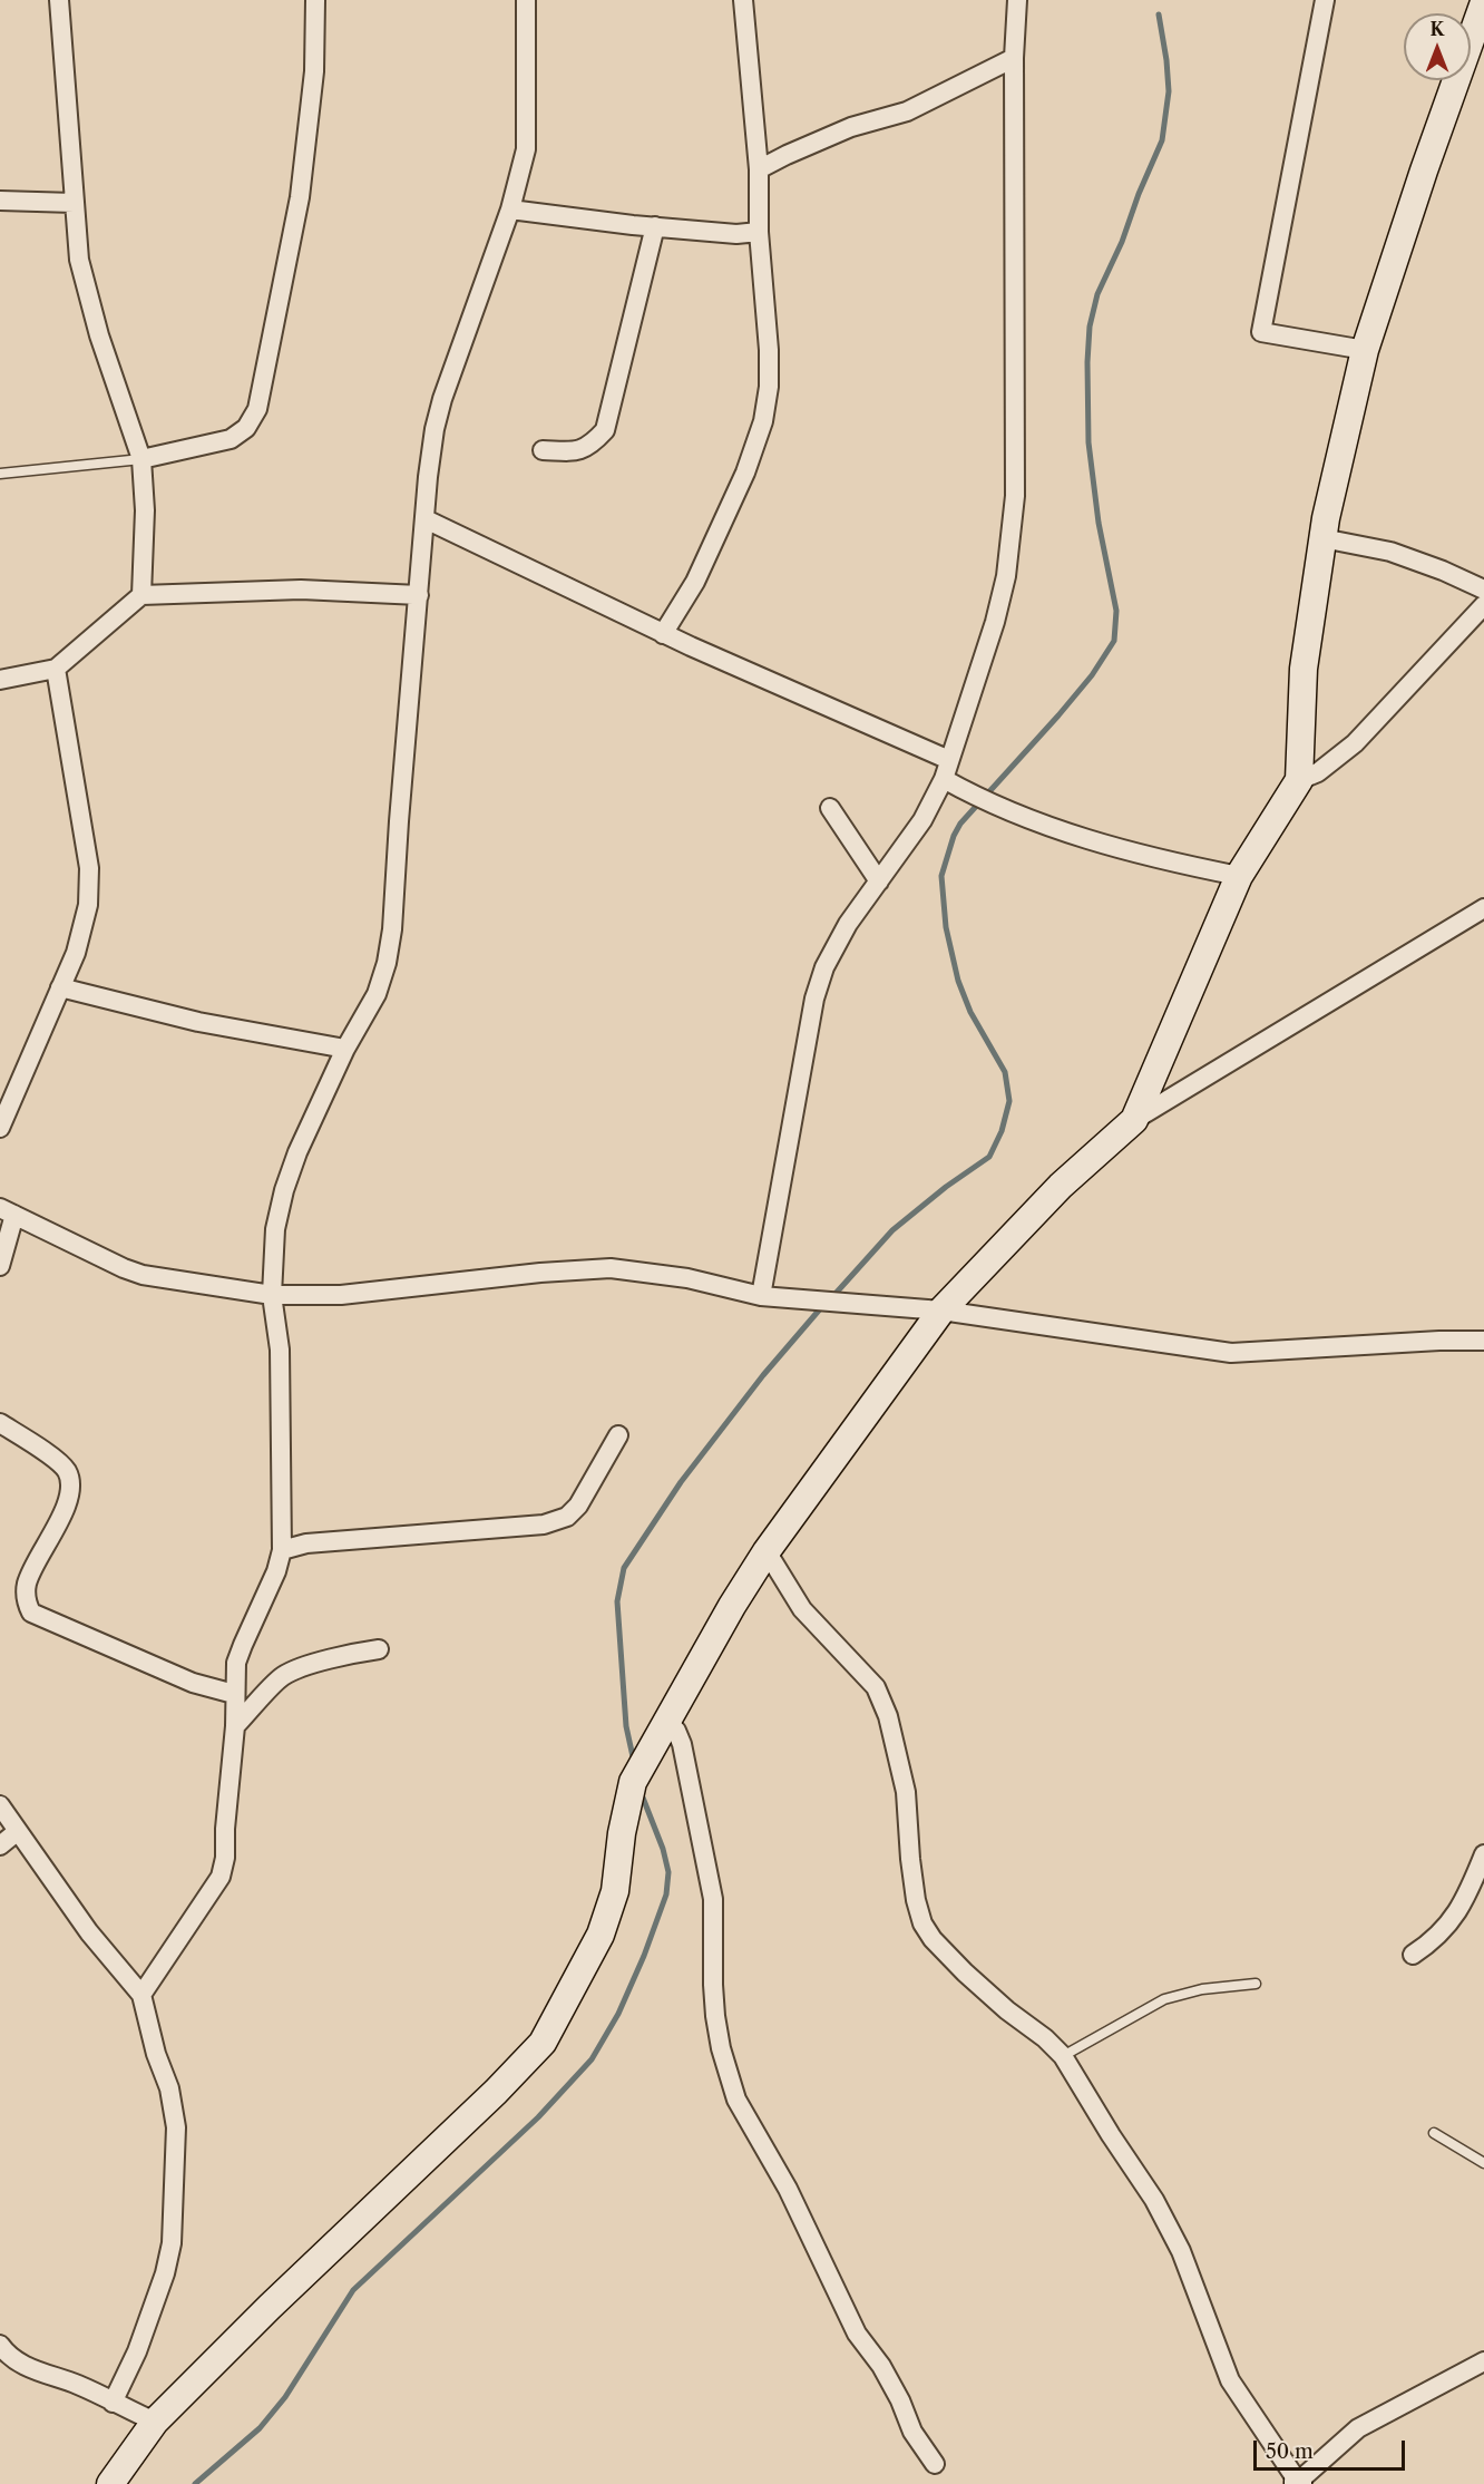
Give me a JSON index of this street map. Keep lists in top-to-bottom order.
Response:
{
  "scale_bar": "50 m",
  "north": "top"
}
